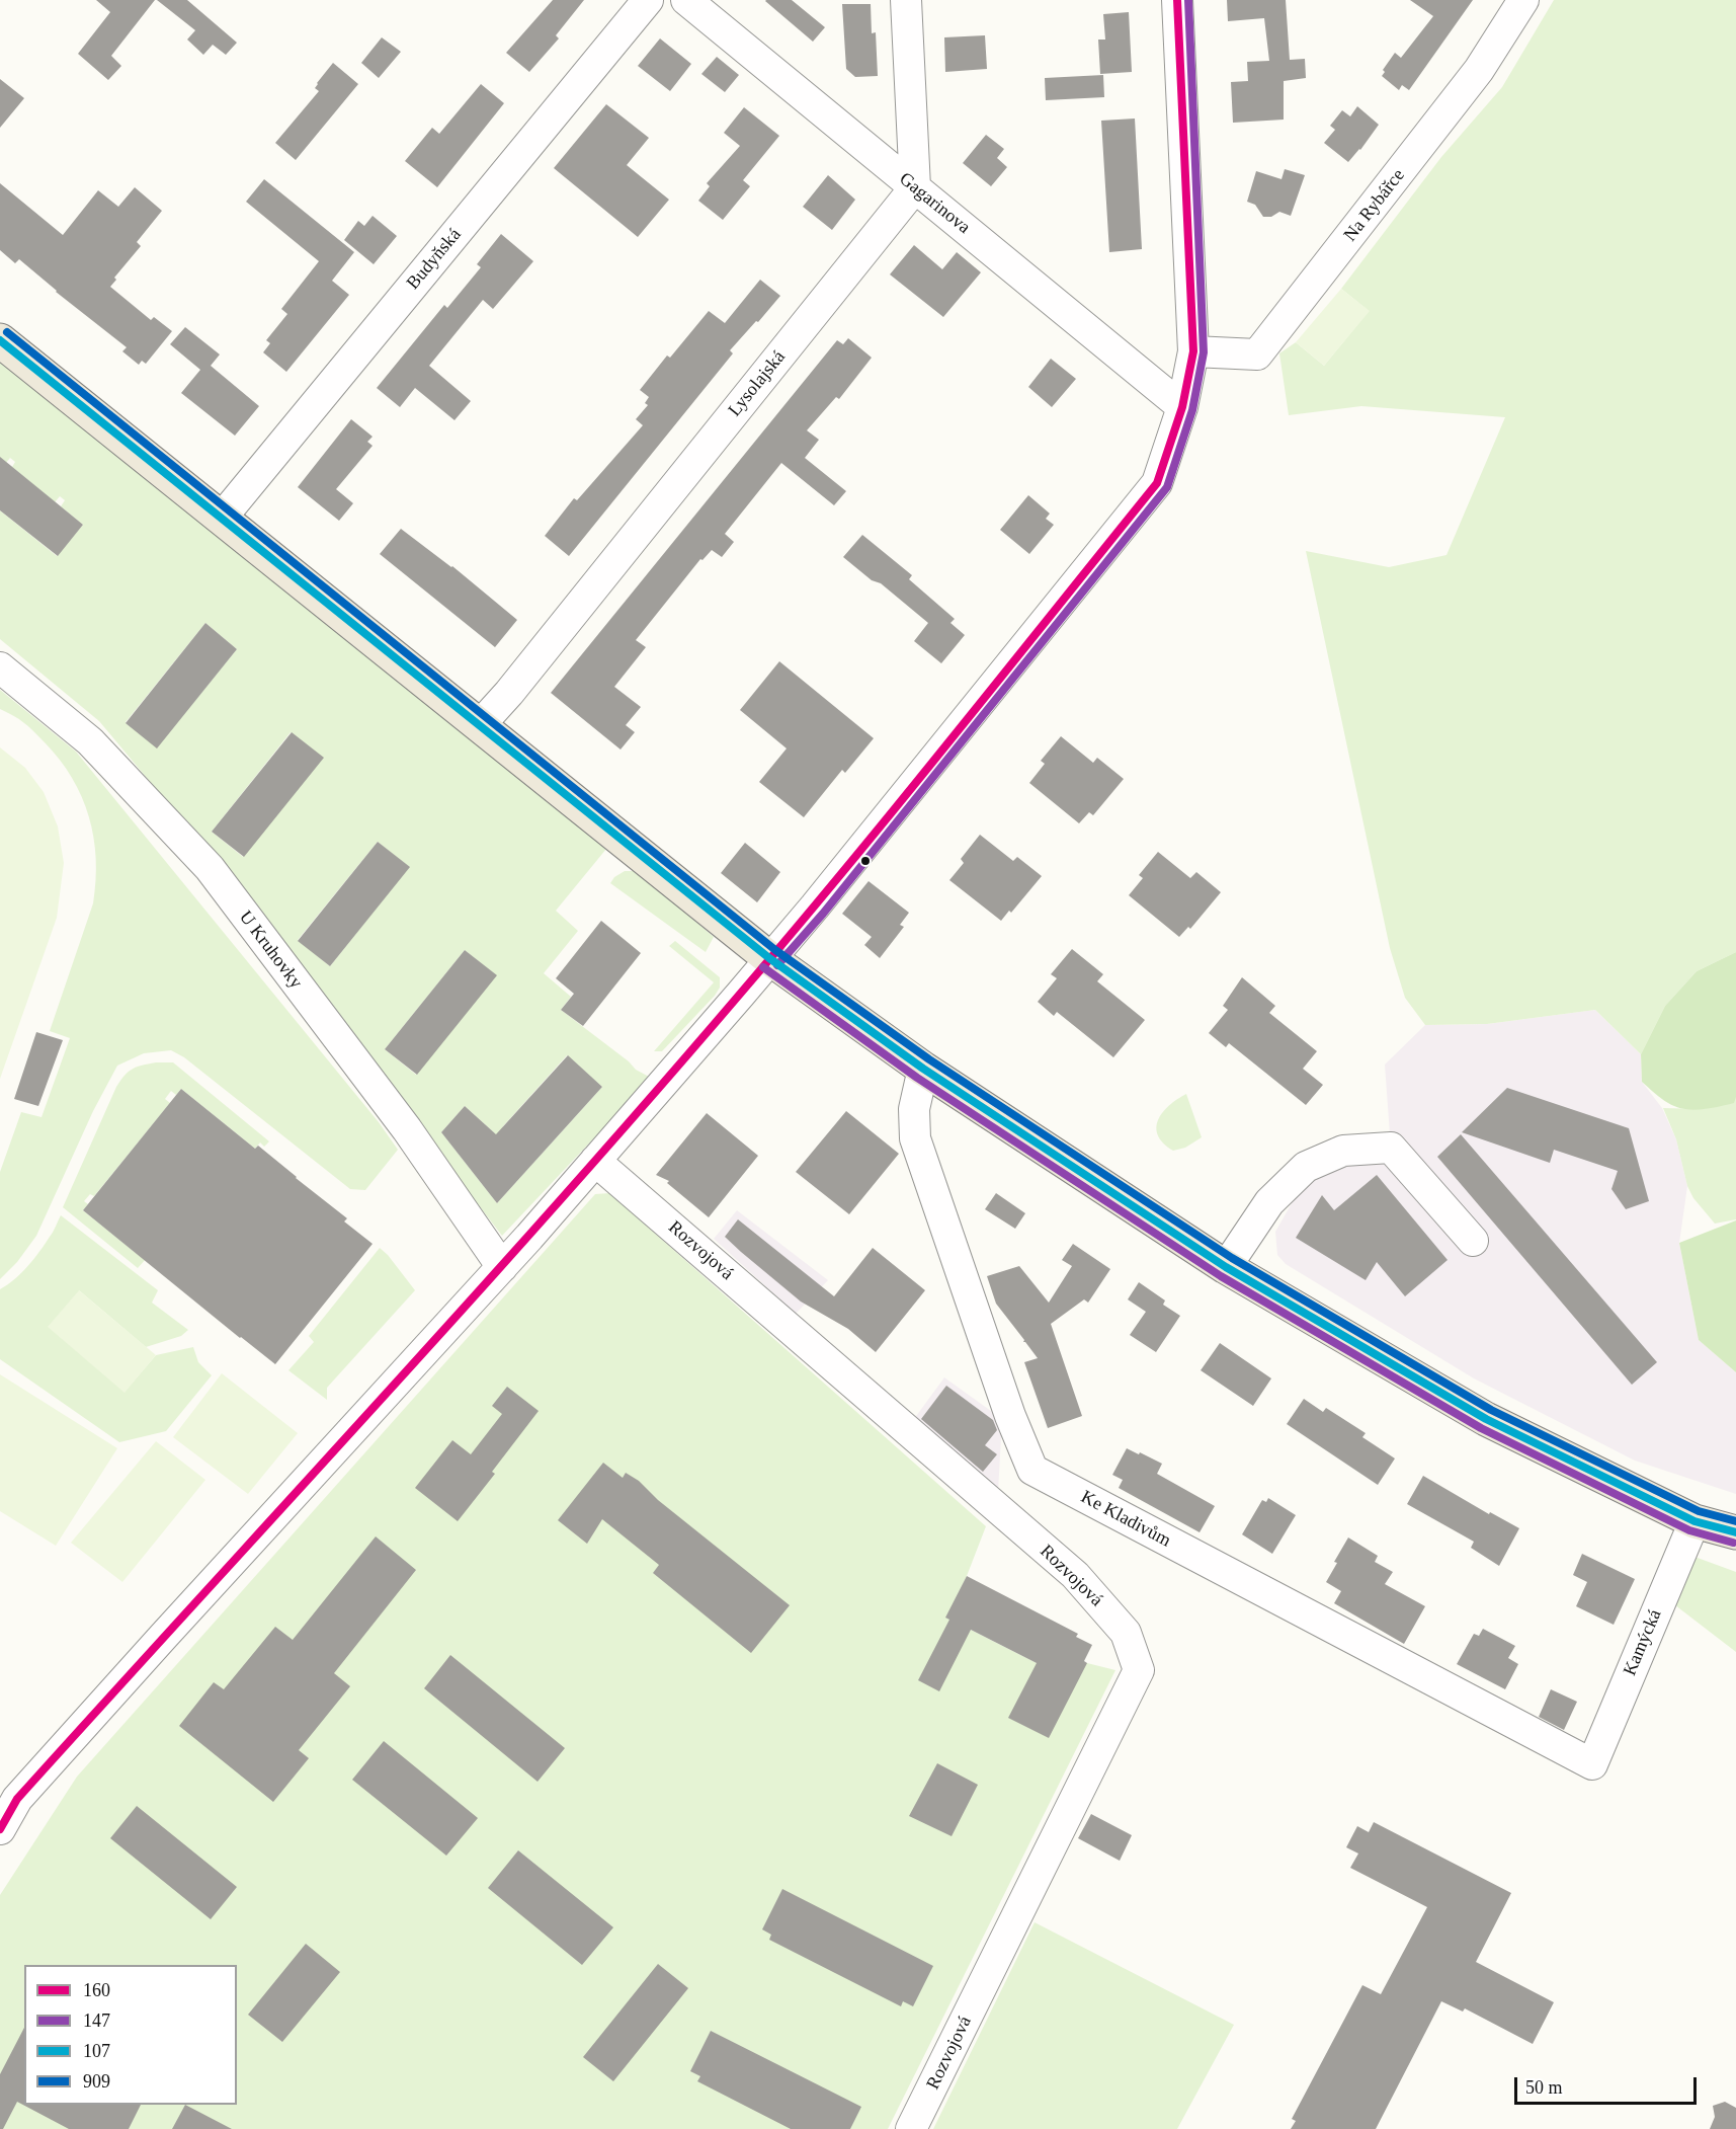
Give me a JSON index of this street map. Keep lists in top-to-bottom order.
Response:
{
  "streets": {
    "street": [
      "Gagarinova",
      "Na Rybářce",
      "Budyňská",
      "Lysolajská",
      "U Kruhovky",
      "Rozvojová",
      "Ke Kladivům",
      "Kamýcká"
    ]
  },
  "crossings": [
    ["Gagarinova", "Lysolajská"],
    ["Ke Kladivům", "Kamýcká"]
  ],
  "lines": [
    "transit line 160",
    "transit line 147",
    "transit line 909",
    "transit line 107"
  ],
  "legend": [
    "160",
    "147",
    "107",
    "909"
  ],
  "scale_bar": "50 m"
}
